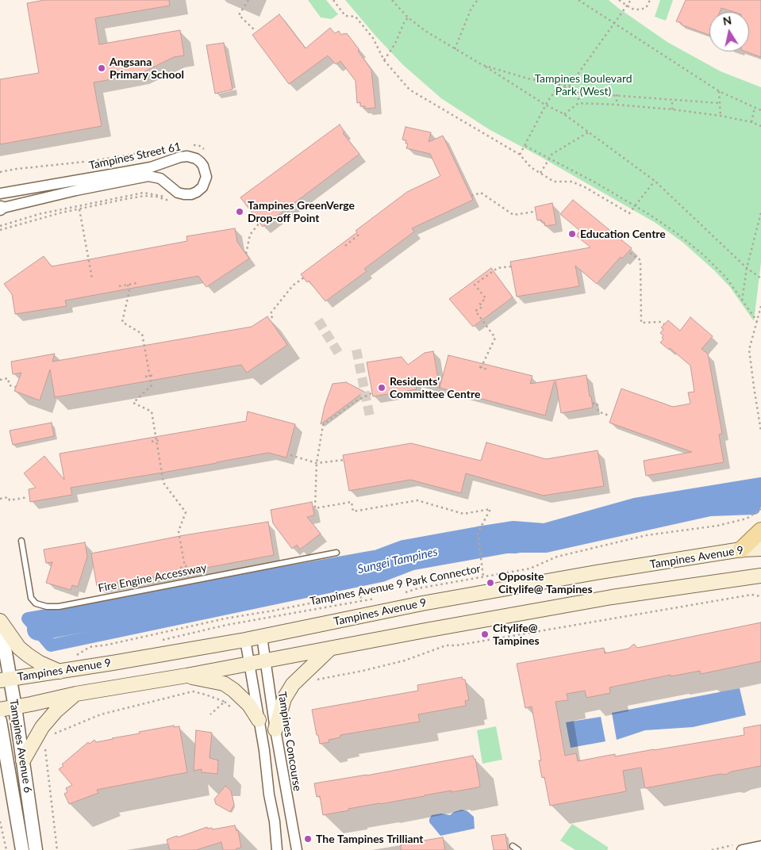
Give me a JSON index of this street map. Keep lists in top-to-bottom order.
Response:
{
  "streets": {
    "main road": ["Tampines Avenue 9"],
    "street": ["Tampines Street 61", "Tampines Concourse", "Tampines Avenue 6"],
    "lane": ["Fire Engine Accessway"],
    "path": ["Tampines Avenue 9 Park Connector"]
  },
  "crossings": [
    ["Tampines Avenue 9", "Tampines Concourse"],
    ["Tampines Avenue 9", "Tampines Avenue 6"]
  ],
  "water": ["Sungei Tampines"],
  "parks": ["Tampines Boulevard Park (West)"],
  "places": [
    "Angsana Primary School",
    "Tampines GreenVerge Drop-off Point",
    "Education Centre",
    "Residents' Committee Centre",
    "Opposite Citylife@ Tampines",
    "Citylife@ Tampines",
    "The Tampines Trilliant"
  ],
  "north": "top"
}
